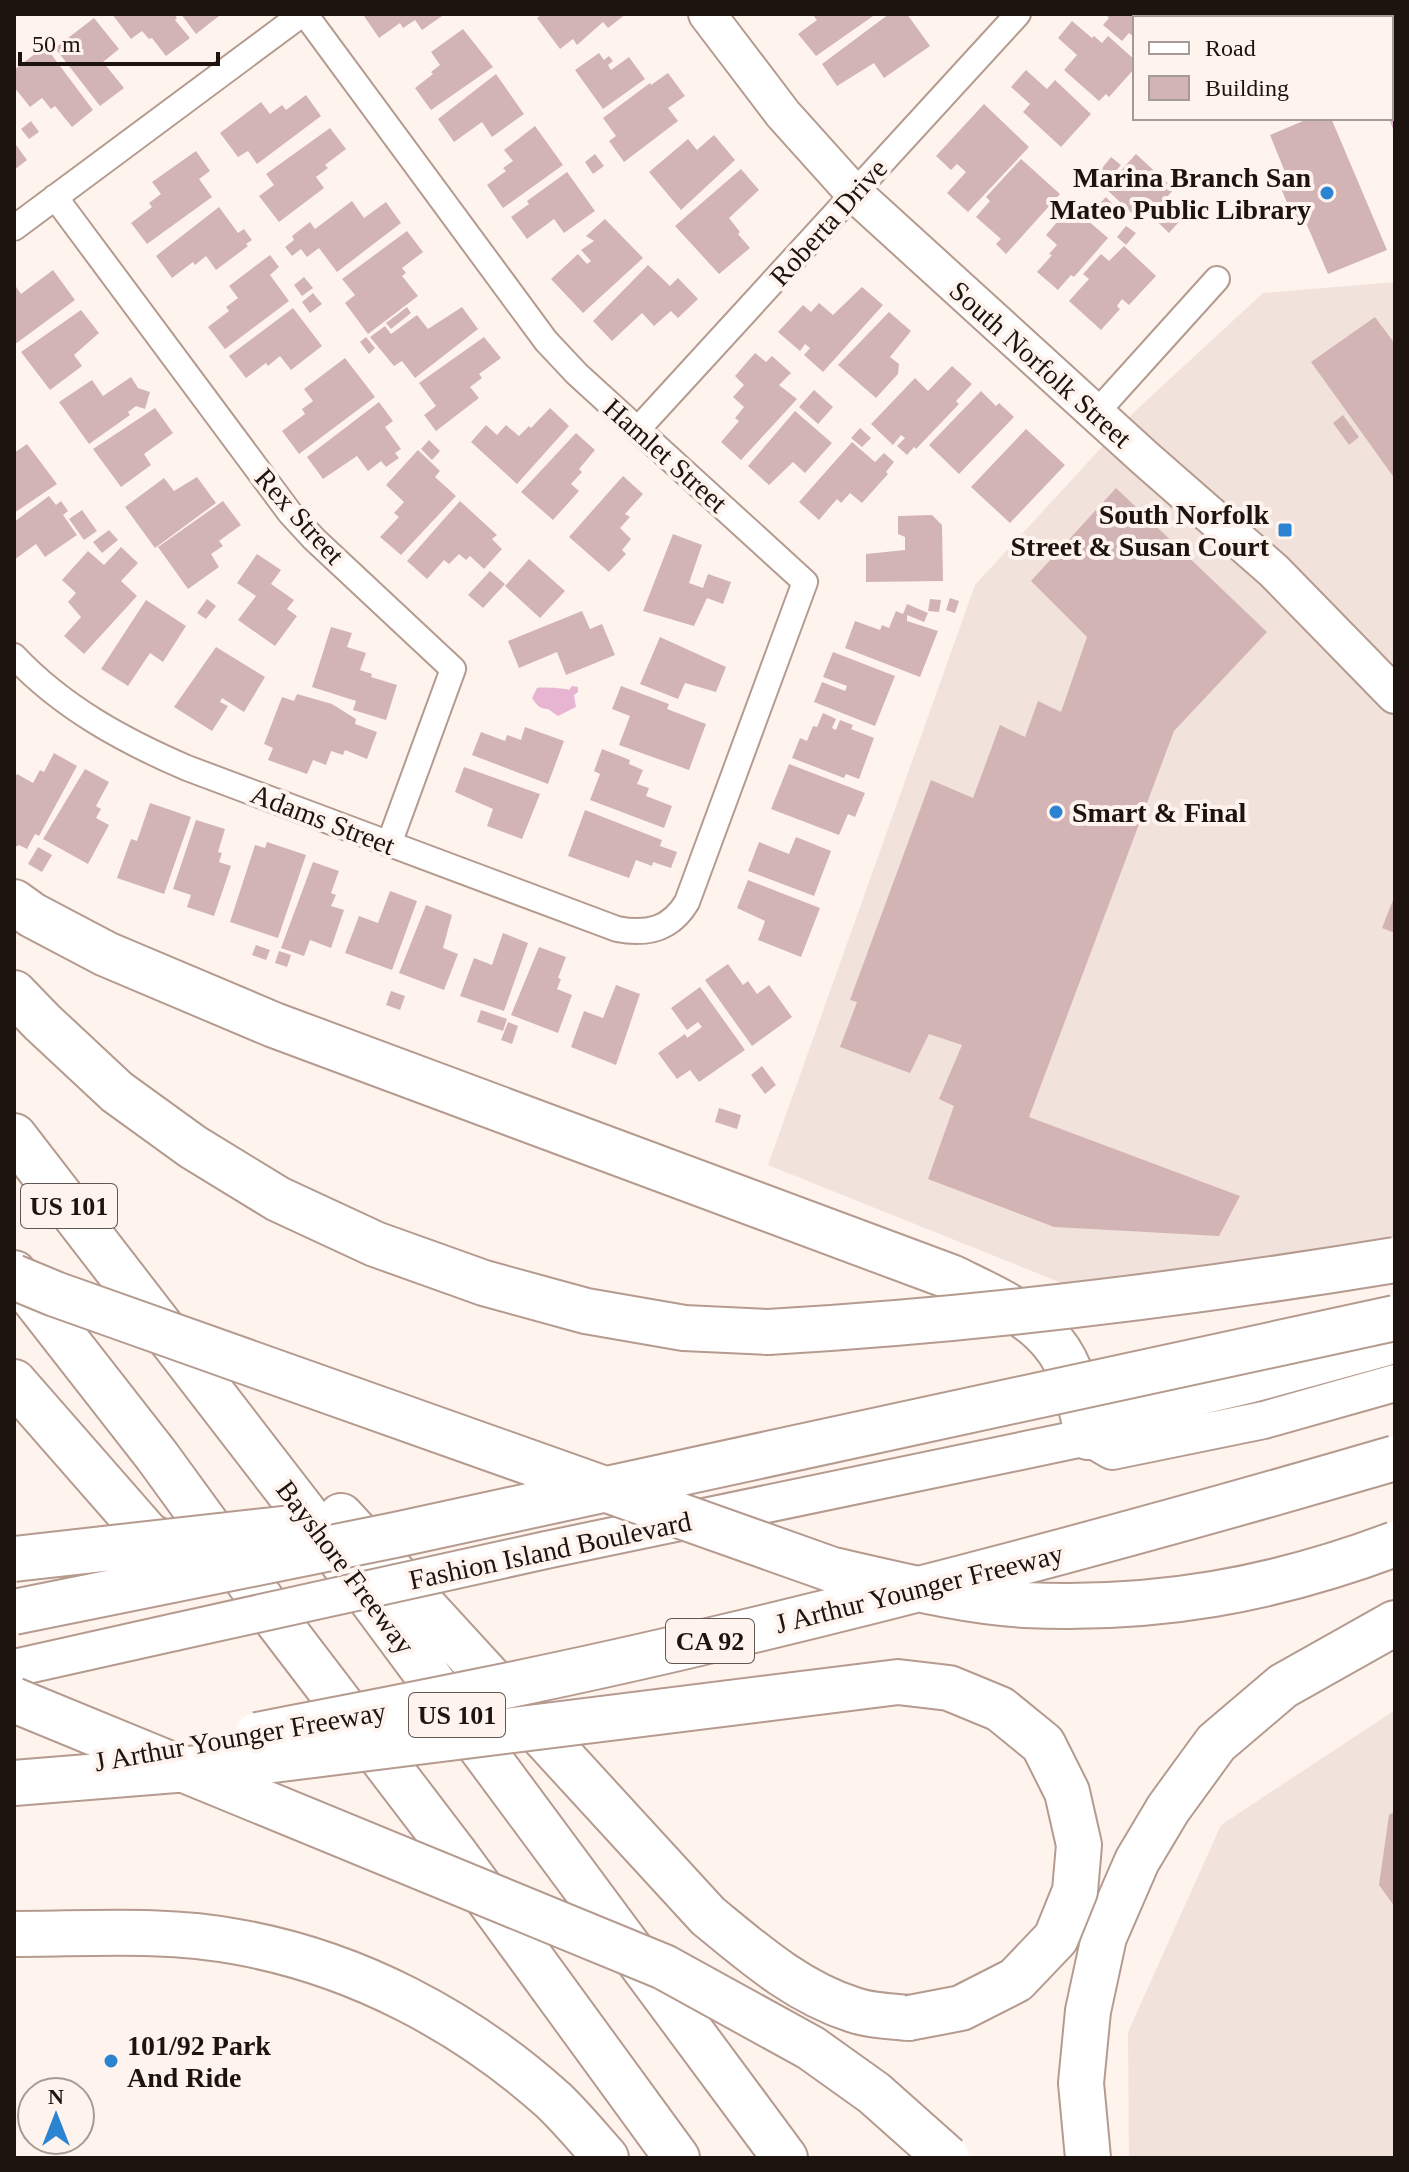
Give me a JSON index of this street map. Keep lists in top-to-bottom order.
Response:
{
  "streets": {
    "highway": [
      "US 101",
      "Bayshore Freeway",
      "J Arthur Younger Freeway",
      "CA 92"
    ],
    "main road": ["South Norfolk Street", "Fashion Island Boulevard"],
    "street": [
      "Roberta Drive",
      "Hamlet Street",
      "Rex Street",
      "Adams Street"
    ]
  },
  "crossings": [
    ["Roberta Drive", "South Norfolk Street"],
    ["Roberta Drive", "Hamlet Street"],
    ["Hamlet Street", "Adams Street"],
    ["Rex Street", "Adams Street"]
  ],
  "places": {
    "other": ["Marina Branch San Mateo Public Library", "Smart & Final", "101/92 Park And Ride"],
    "transit": ["South Norfolk Street & Susan Court"]
  },
  "legend": ["Road", "Building"],
  "scale_bar": "50 m",
  "north": "top"
}
